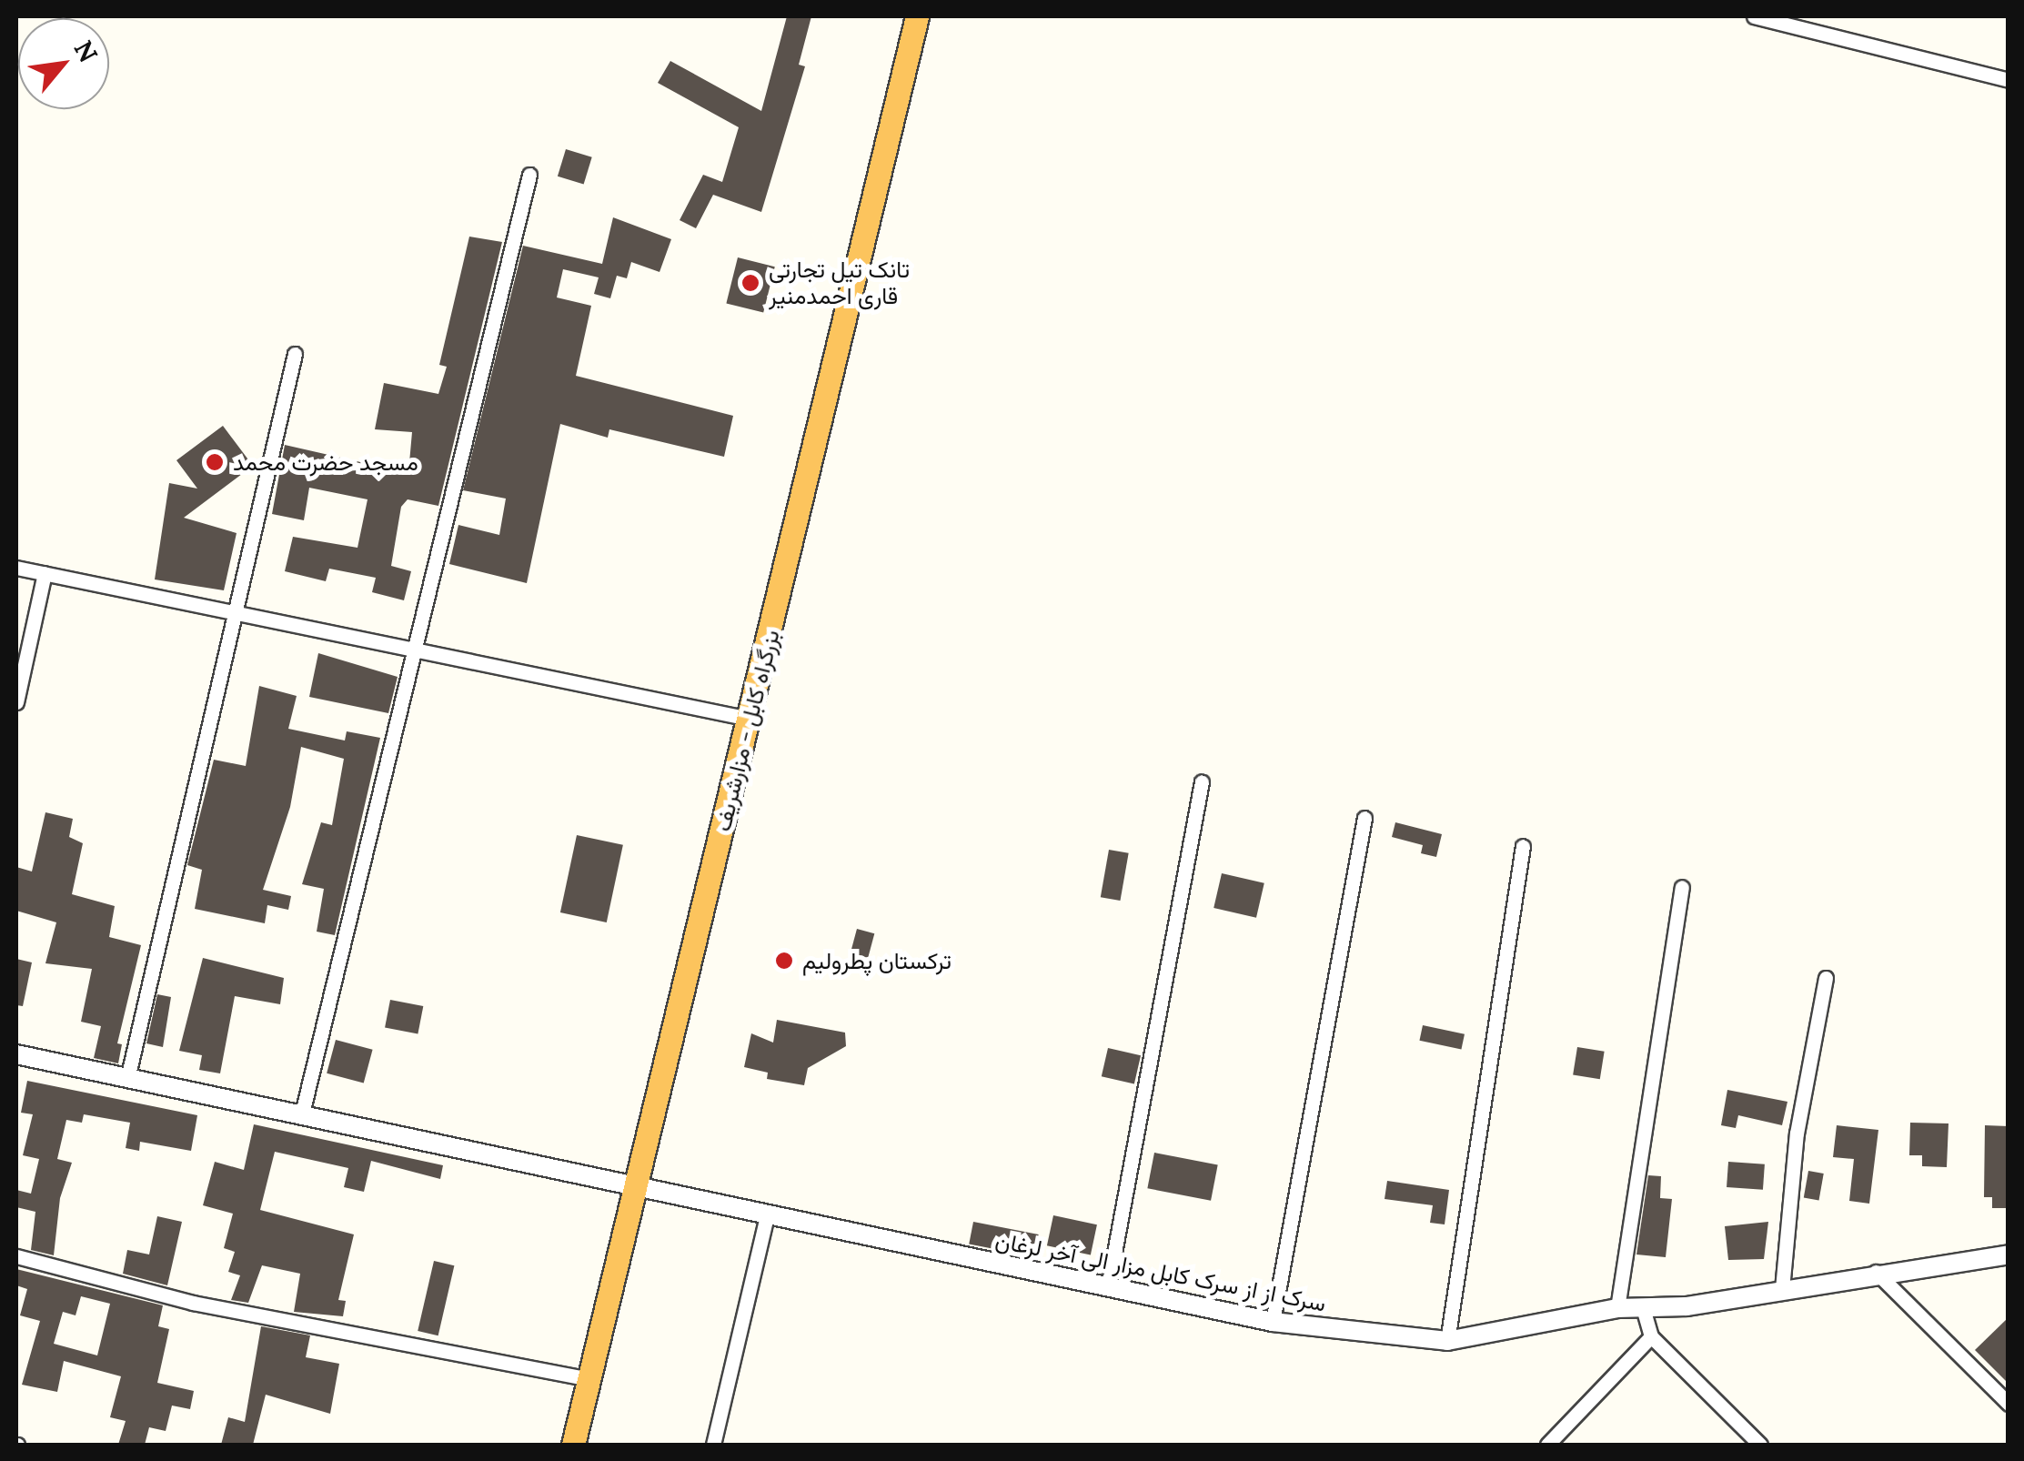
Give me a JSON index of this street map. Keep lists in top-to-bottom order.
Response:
{
  "streets": {
    "highway": ["بزرگراه کابل - مزارشریف"],
    "street": ["سرک از از سرک کابل مزار الی آخر لرغان"]
  },
  "crossings": [
    ["بزرگراه کابل - مزارشریف", "سرک از از سرک کابل مزار الی آخر لرغان"]
  ],
  "places": ["تانک تیل تجارتی قاری احمدمنیر", "مسجد حضرت محمد", "ترکستان پطرولیم"],
  "north": "top right"
}
